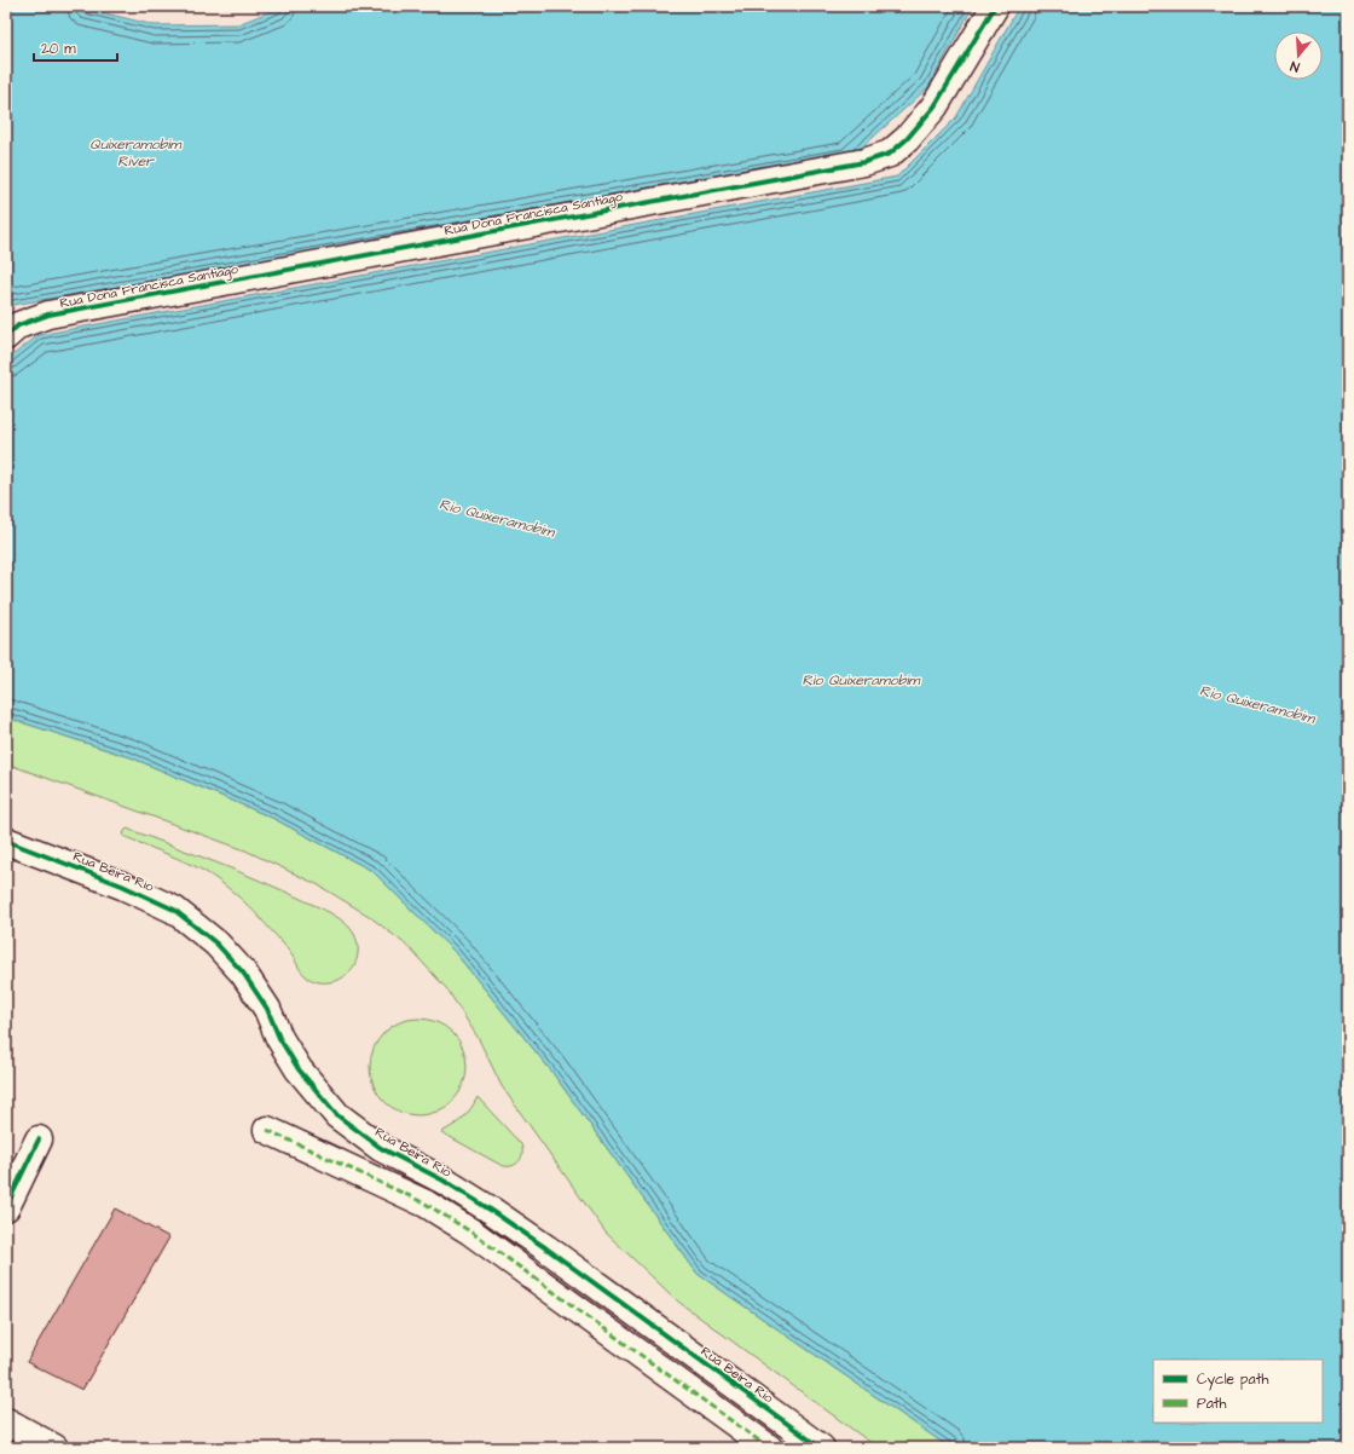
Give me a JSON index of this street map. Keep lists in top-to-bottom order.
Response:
{
  "streets": {
    "street": ["Rua Dona Francisca Santiago", "Rua Beira Rio"]
  },
  "water": ["Quixeramobim River", "Rio Quixeramobim"],
  "legend": ["Cycle path", "Path"],
  "scale_bar": "20 m",
  "north": "bottom"
}
